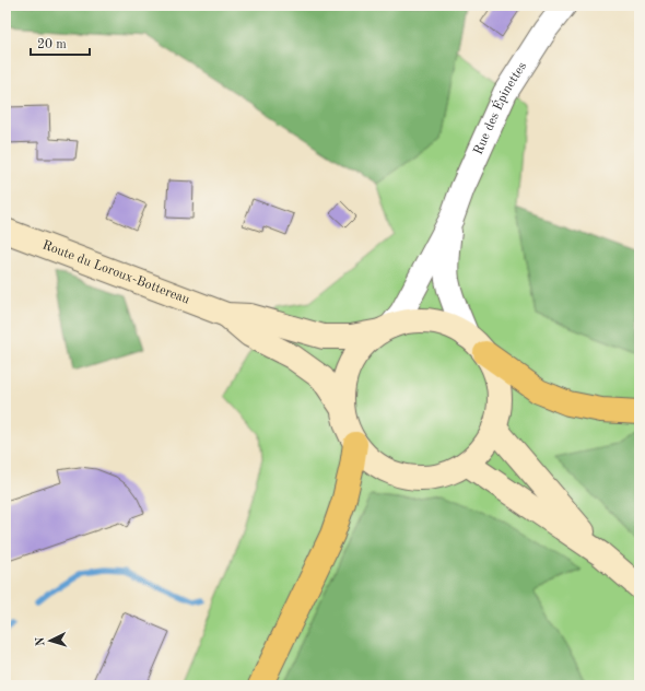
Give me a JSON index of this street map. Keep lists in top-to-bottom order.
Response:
{
  "streets": {
    "main road": ["Route du Loroux-Bottereau"],
    "street": ["Rue des Épinettes"]
  },
  "crossings": [
    ["Rue des Épinettes", "Route du Loroux-Bottereau"]
  ],
  "scale_bar": "20 m",
  "north": "left"
}
